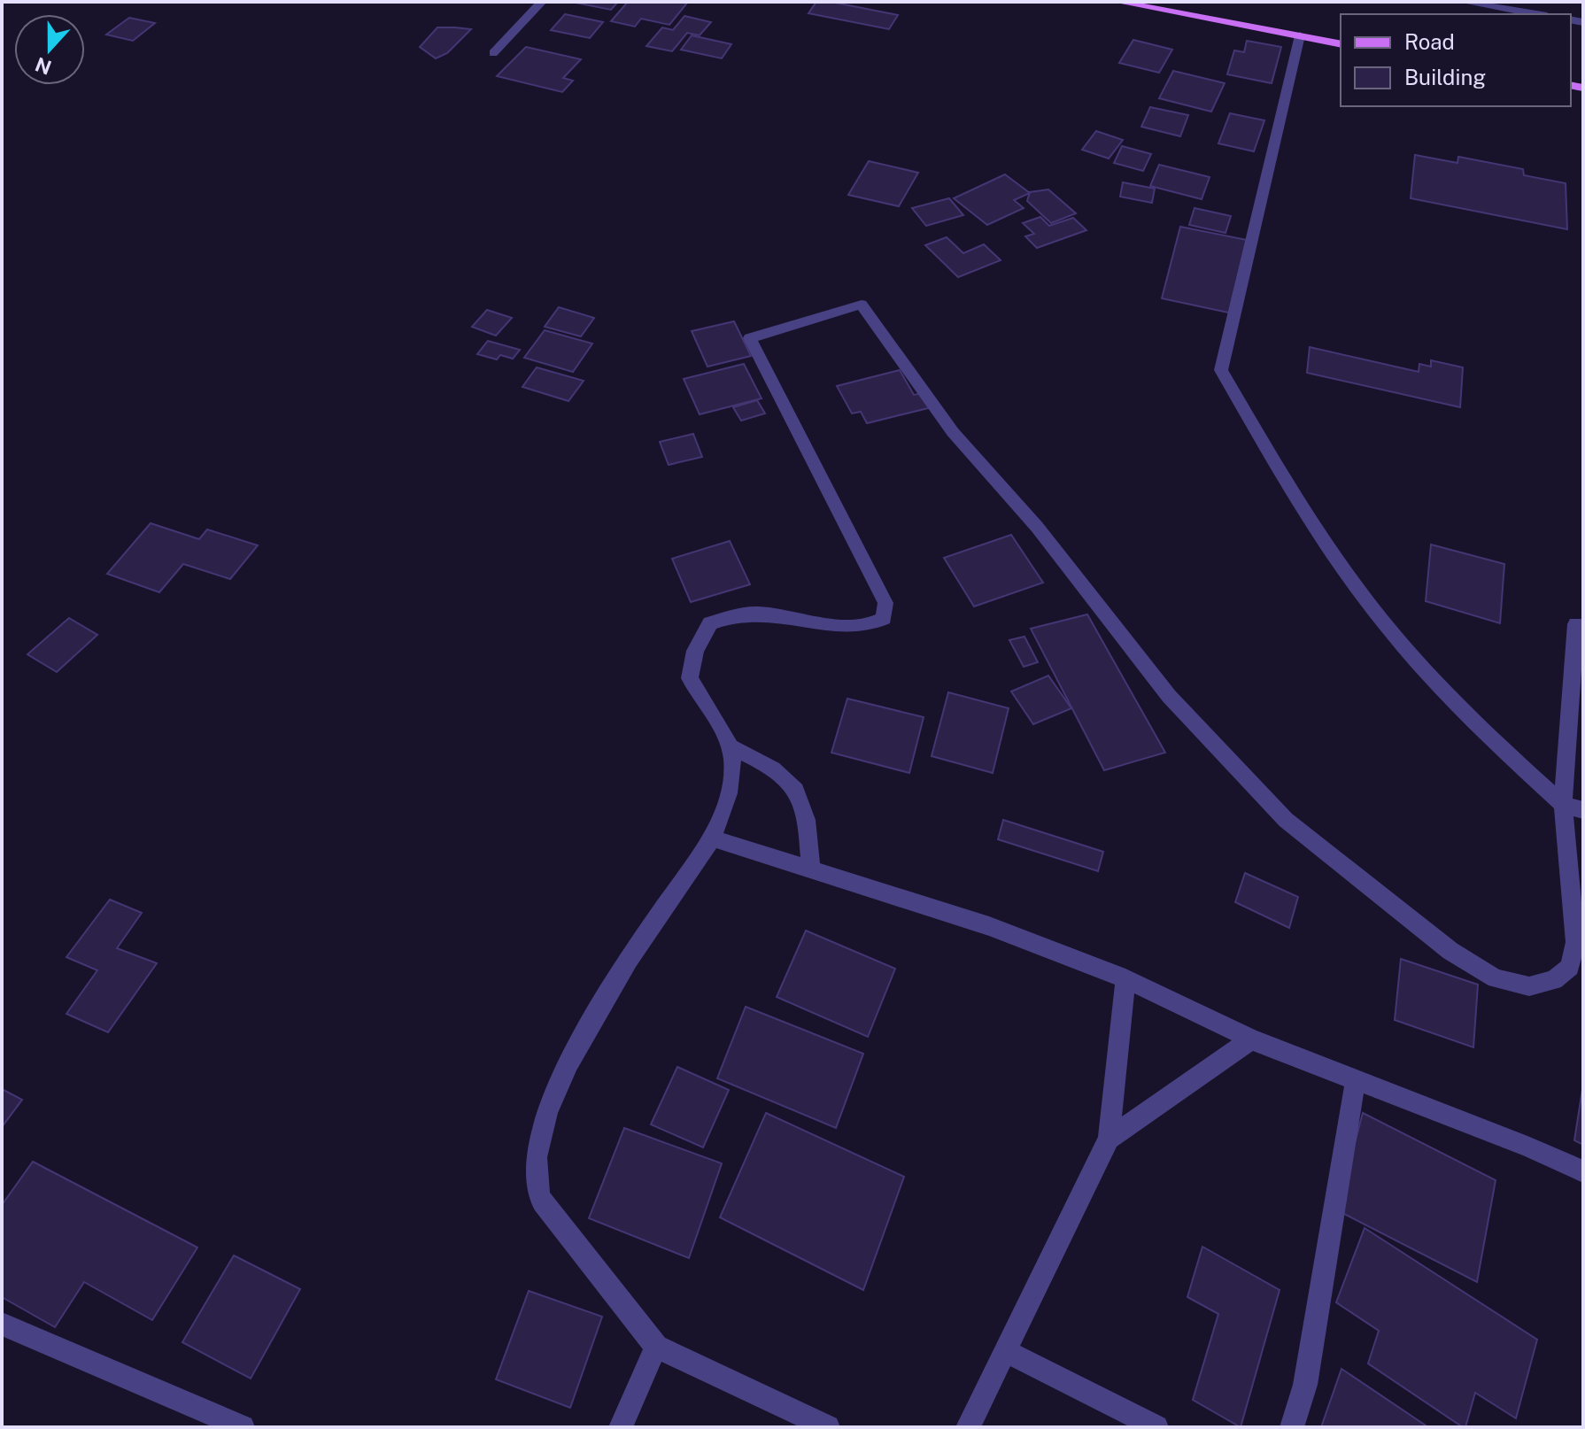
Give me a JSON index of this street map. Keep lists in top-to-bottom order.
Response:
{
  "legend": ["Road", "Building"],
  "north": "bottom"
}
